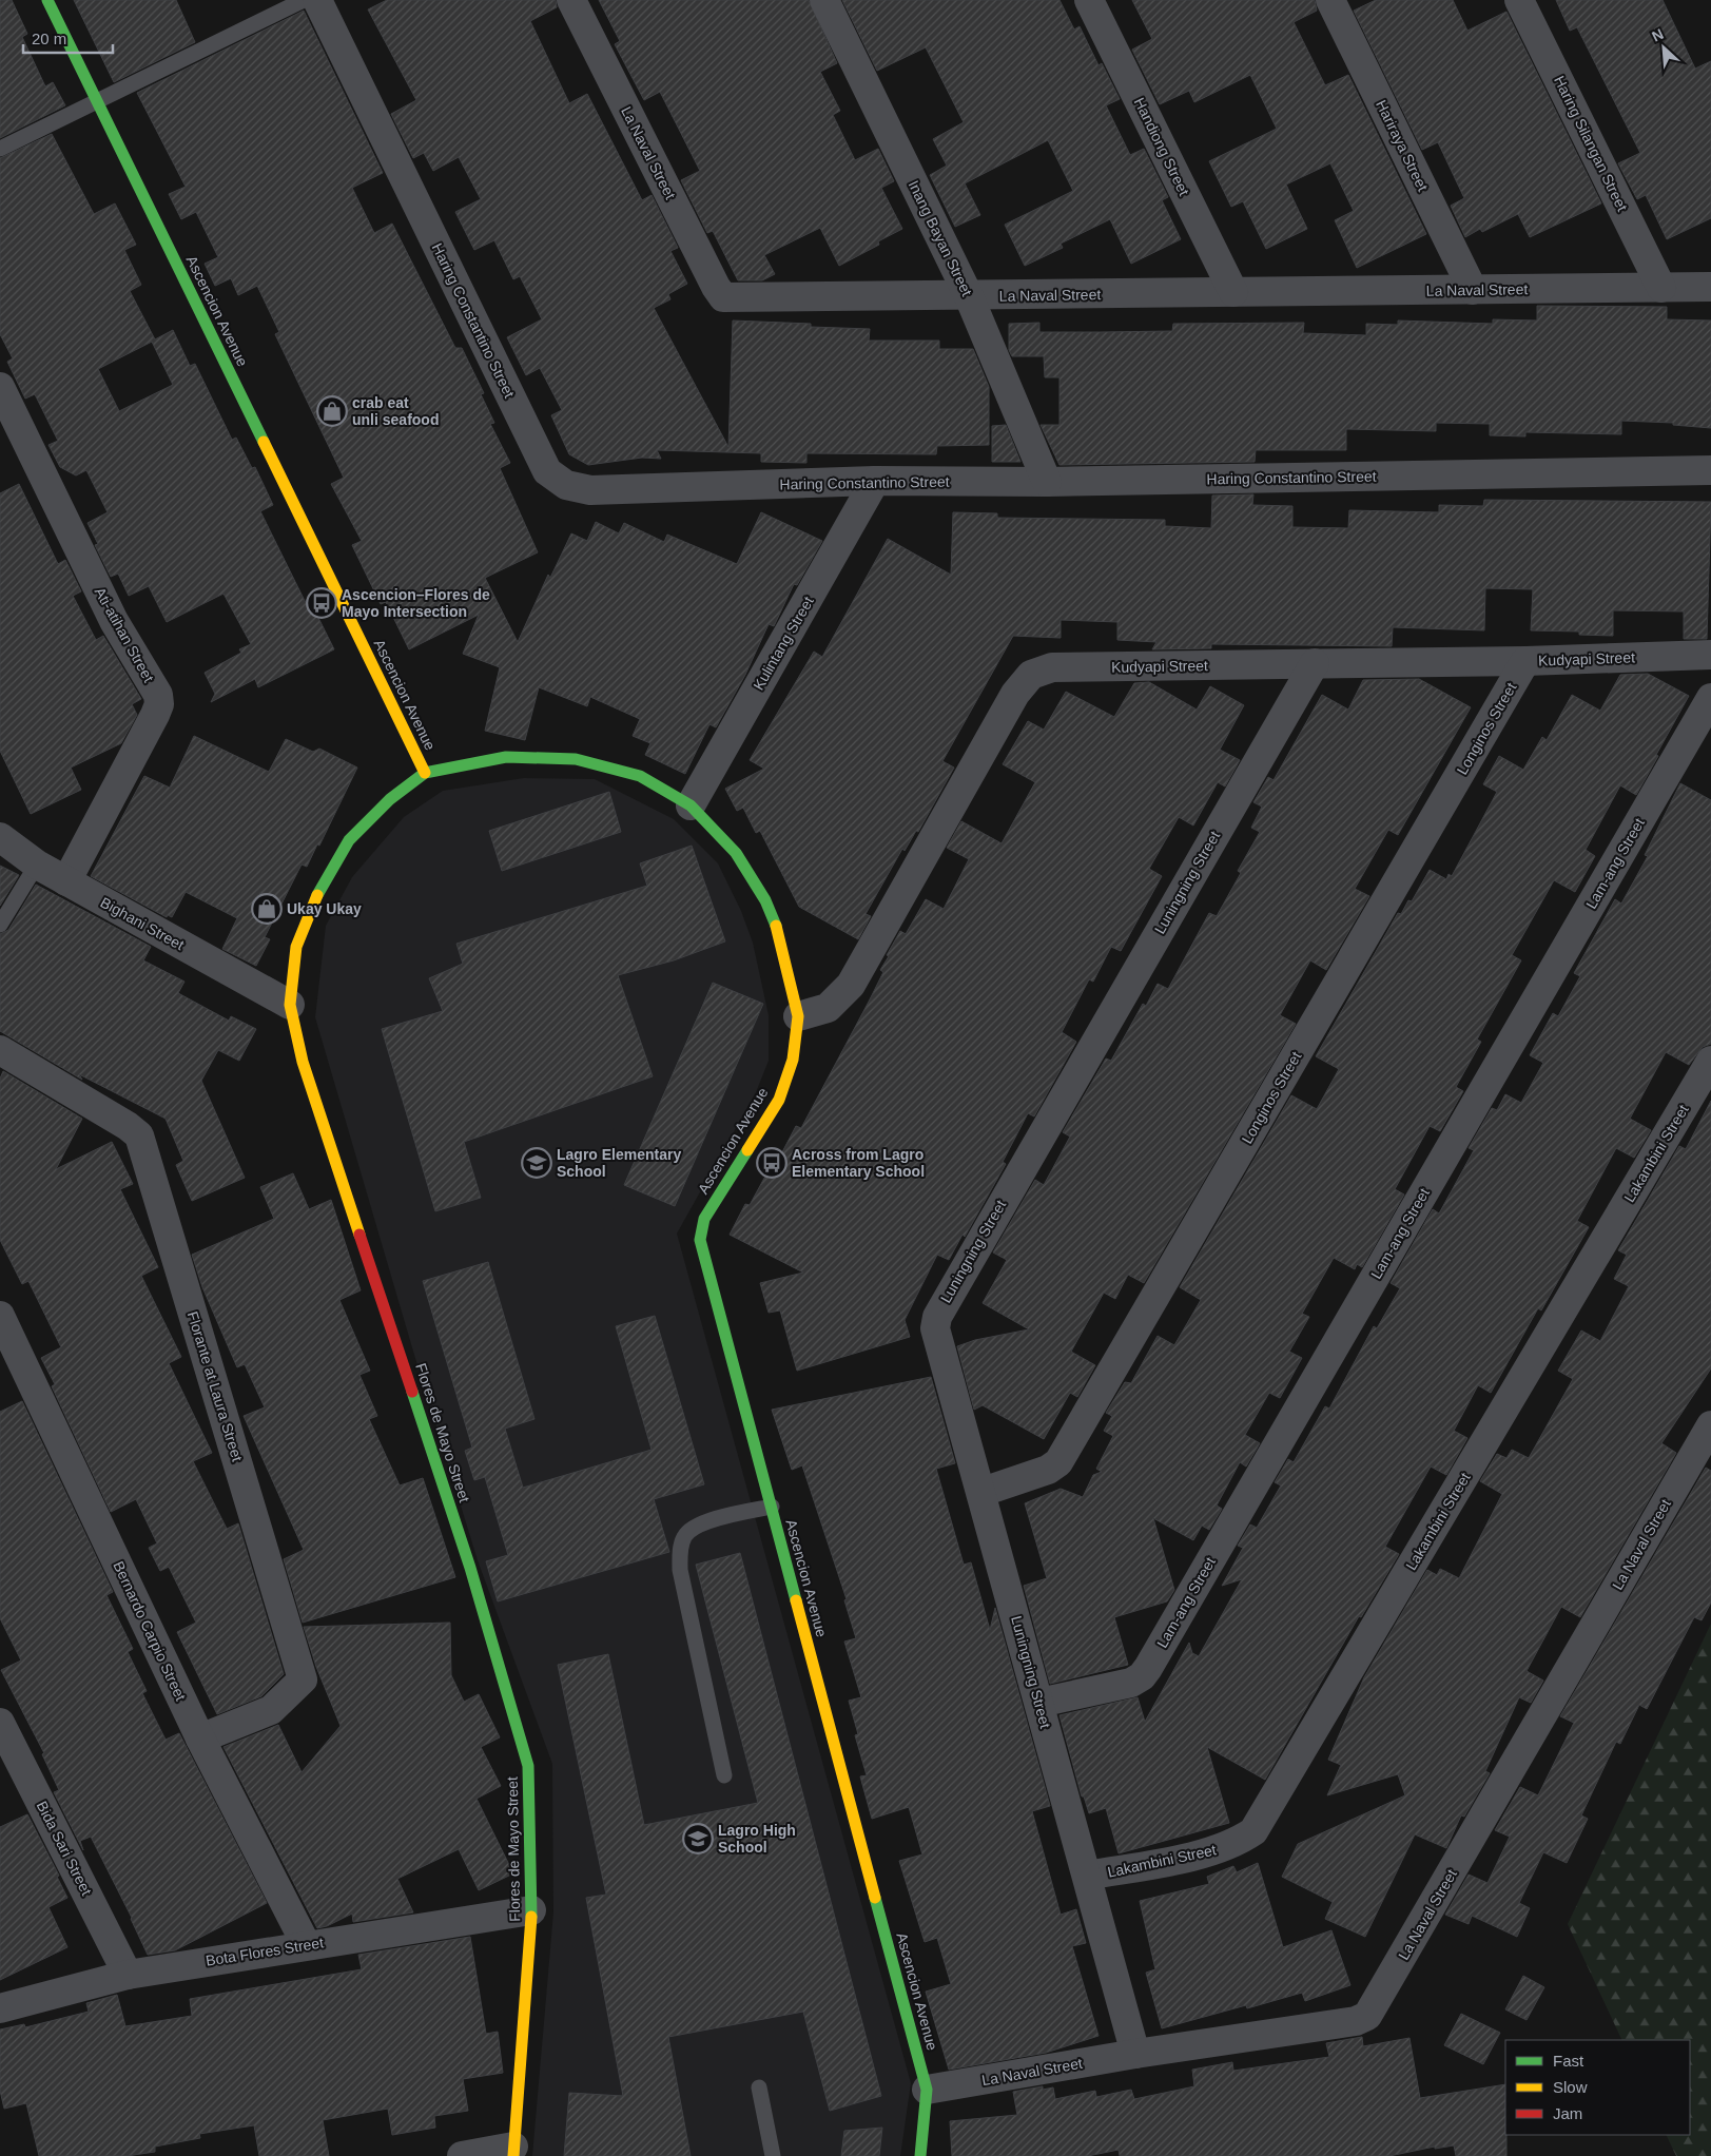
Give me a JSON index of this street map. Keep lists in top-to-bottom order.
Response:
{
  "streets": {
    "street": [
      "Haring Silangan Street",
      "Hariraya Street",
      "Handiong Street",
      "La Naval Street",
      "Inang Bayan Street",
      "Ascencion Avenue",
      "Haring Constantino Street",
      "Ati-atihan Street",
      "Kulintang Street",
      "Kudyapi Street",
      "Longinos Street",
      "Lam-ang Street",
      "Luningning Street",
      "Bighani Street",
      "Lakambini Street",
      "Florante at Laura Street",
      "Flores de Mayo Street",
      "Bernardo Carpio Street",
      "Bida Sari Street",
      "Bota Flores Street"
    ]
  },
  "crossings": [
    ["Haring Silangan Street", "La Naval Street"],
    ["Hariraya Street", "La Naval Street"],
    ["Handiong Street", "La Naval Street"],
    ["La Naval Street", "Inang Bayan Street"],
    ["La Naval Street", "Ascencion Avenue"],
    ["La Naval Street", "Luningning Street"],
    ["Inang Bayan Street", "Haring Constantino Street"],
    ["Ascencion Avenue", "Kulintang Street"],
    ["Ascencion Avenue", "Kudyapi Street"],
    ["Ascencion Avenue", "Flores de Mayo Street"],
    ["Haring Constantino Street", "Kulintang Street"],
    ["Ati-atihan Street", "Bighani Street"],
    ["Kudyapi Street", "Longinos Street"],
    ["Kudyapi Street", "Luningning Street"],
    ["Longinos Street", "Luningning Street"],
    ["Lam-ang Street", "Luningning Street"],
    ["Luningning Street", "Lakambini Street"],
    ["Bighani Street", "Flores de Mayo Street"],
    ["Florante at Laura Street", "Bernardo Carpio Street"],
    ["Flores de Mayo Street", "Bota Flores Street"],
    ["Bernardo Carpio Street", "Bota Flores Street"],
    ["Bida Sari Street", "Bota Flores Street"]
  ],
  "places": {
    "shop": ["crab eat unli seafood", "Ukay Ukay"],
    "bus stop": ["Ascencion–Flores de Mayo Intersection", "Across from Lagro Elementary School"],
    "school or university": ["Lagro Elementary School", "Lagro High School"]
  },
  "legend": ["Fast", "Slow", "Jam"],
  "scale_bar": "20 m",
  "north": "top left"
}
